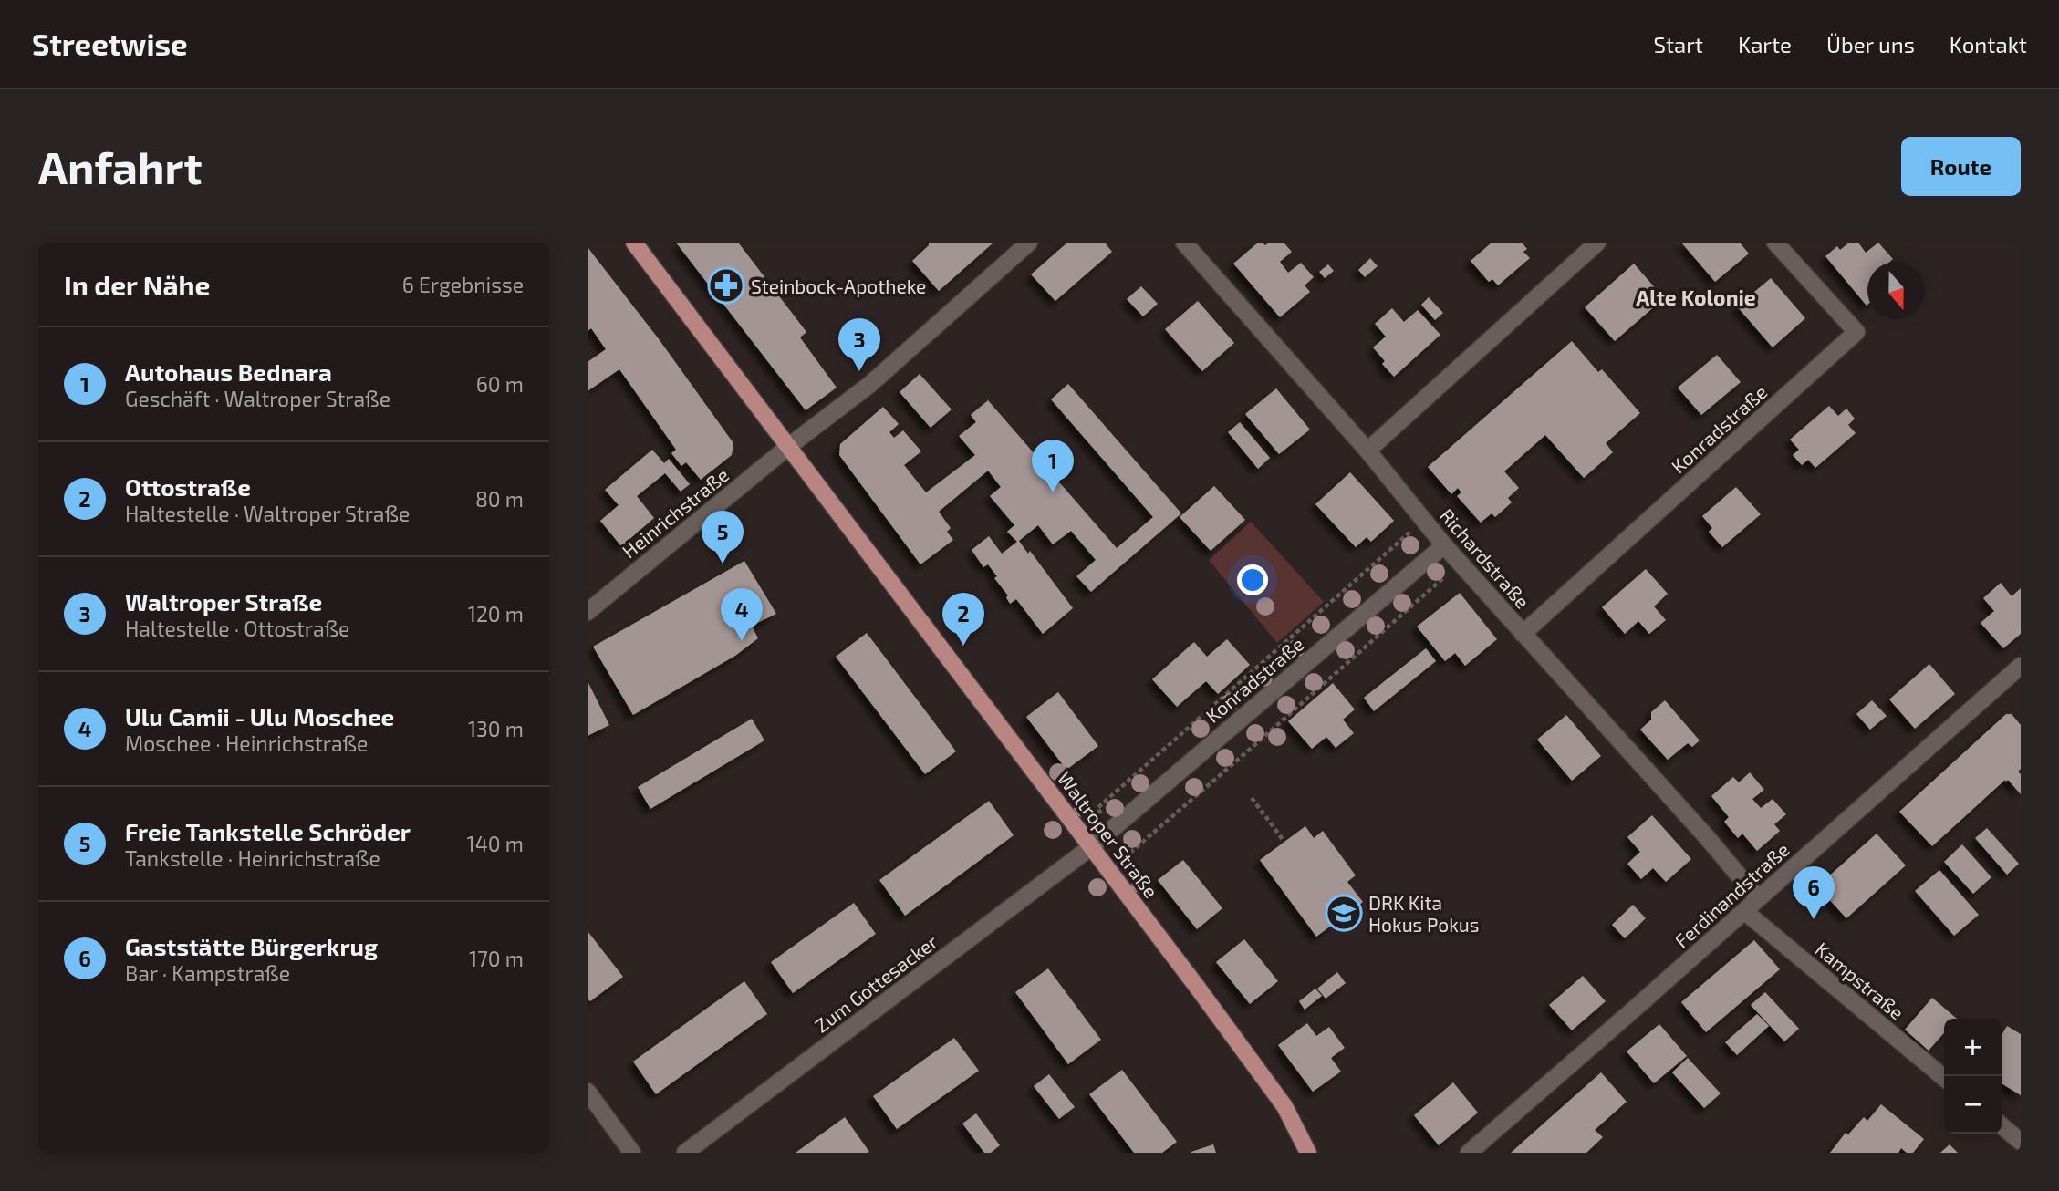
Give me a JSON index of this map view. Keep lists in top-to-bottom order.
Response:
{
  "streets": {
    "main road": ["Waltroper Straße"],
    "street": [
      "Konradstraße",
      "Heinrichstraße",
      "Richardstraße",
      "Ferdinandstraße",
      "Kampstraße",
      "Zum Gottesacker"
    ]
  },
  "crossings": [
    ["Konradstraße", "Richardstraße"],
    ["Konradstraße", "Waltroper Straße"],
    ["Konradstraße", "Zum Gottesacker"],
    ["Heinrichstraße", "Waltroper Straße"],
    ["Richardstraße", "Ferdinandstraße"],
    ["Waltroper Straße", "Zum Gottesacker"],
    ["Ferdinandstraße", "Kampstraße"]
  ],
  "districts": ["Alte Kolonie"],
  "places": {
    "pharmacy": ["Steinbock-Apotheke"],
    "school or university": ["DRK Kita Hokus Pokus"]
  },
  "north": "bottom",
  "page": {
    "header": "Streetwise",
    "nav": [
      "Start",
      "Karte",
      "Über uns",
      "Kontakt"
    ],
    "buttons": "Route",
    "title": "Anfahrt",
    "heading": ["In der Nähe", "6 Ergebnisse"],
    "pins": [
      "3",
      "1",
      "5",
      "4",
      "2",
      "6"
    ],
    "list": [
      {
        "mark": "1",
        "name": "Autohaus Bednara",
        "note": "Geschäft · Waltroper Straße",
        "value": "60 m"
      },
      {
        "mark": "2",
        "name": "Ottostraße",
        "note": "Haltestelle · Waltroper Straße",
        "value": "80 m"
      },
      {
        "mark": "3",
        "name": "Waltroper Straße",
        "note": "Haltestelle · Ottostraße",
        "value": "120 m"
      },
      {
        "mark": "4",
        "name": "Ulu Camii - Ulu Moschee",
        "note": "Moschee · Heinrichstraße",
        "value": "130 m"
      },
      {
        "mark": "5",
        "name": "Freie Tankstelle Schröder",
        "note": "Tankstelle · Heinrichstraße",
        "value": "140 m"
      },
      {
        "mark": "6",
        "name": "Gaststätte Bürgerkrug",
        "note": "Bar · Kampstraße",
        "value": "170 m"
      }
    ],
    "map_buttons": ["+", "−"]
  }
}
